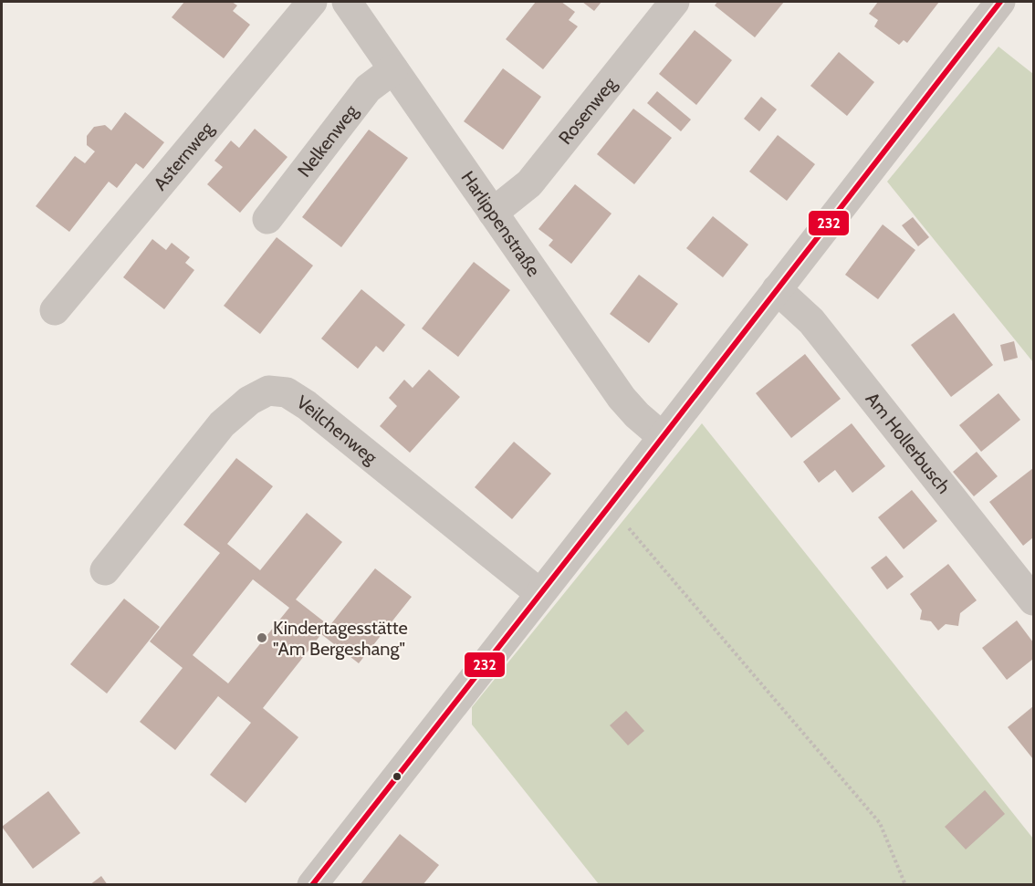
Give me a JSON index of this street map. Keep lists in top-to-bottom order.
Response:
{
  "streets": {
    "street": [
      "Rosenweg",
      "Nelkenweg",
      "Asternweg",
      "Harlippenstraße",
      "Veilchenweg",
      "Am Hollerbusch"
    ]
  },
  "crossings": [
    ["Rosenweg", "Harlippenstraße"],
    ["Nelkenweg", "Harlippenstraße"]
  ],
  "places": ["Kindertagesstätte \"Am Bergeshang\""],
  "lines": ["transit line 232"]
}
